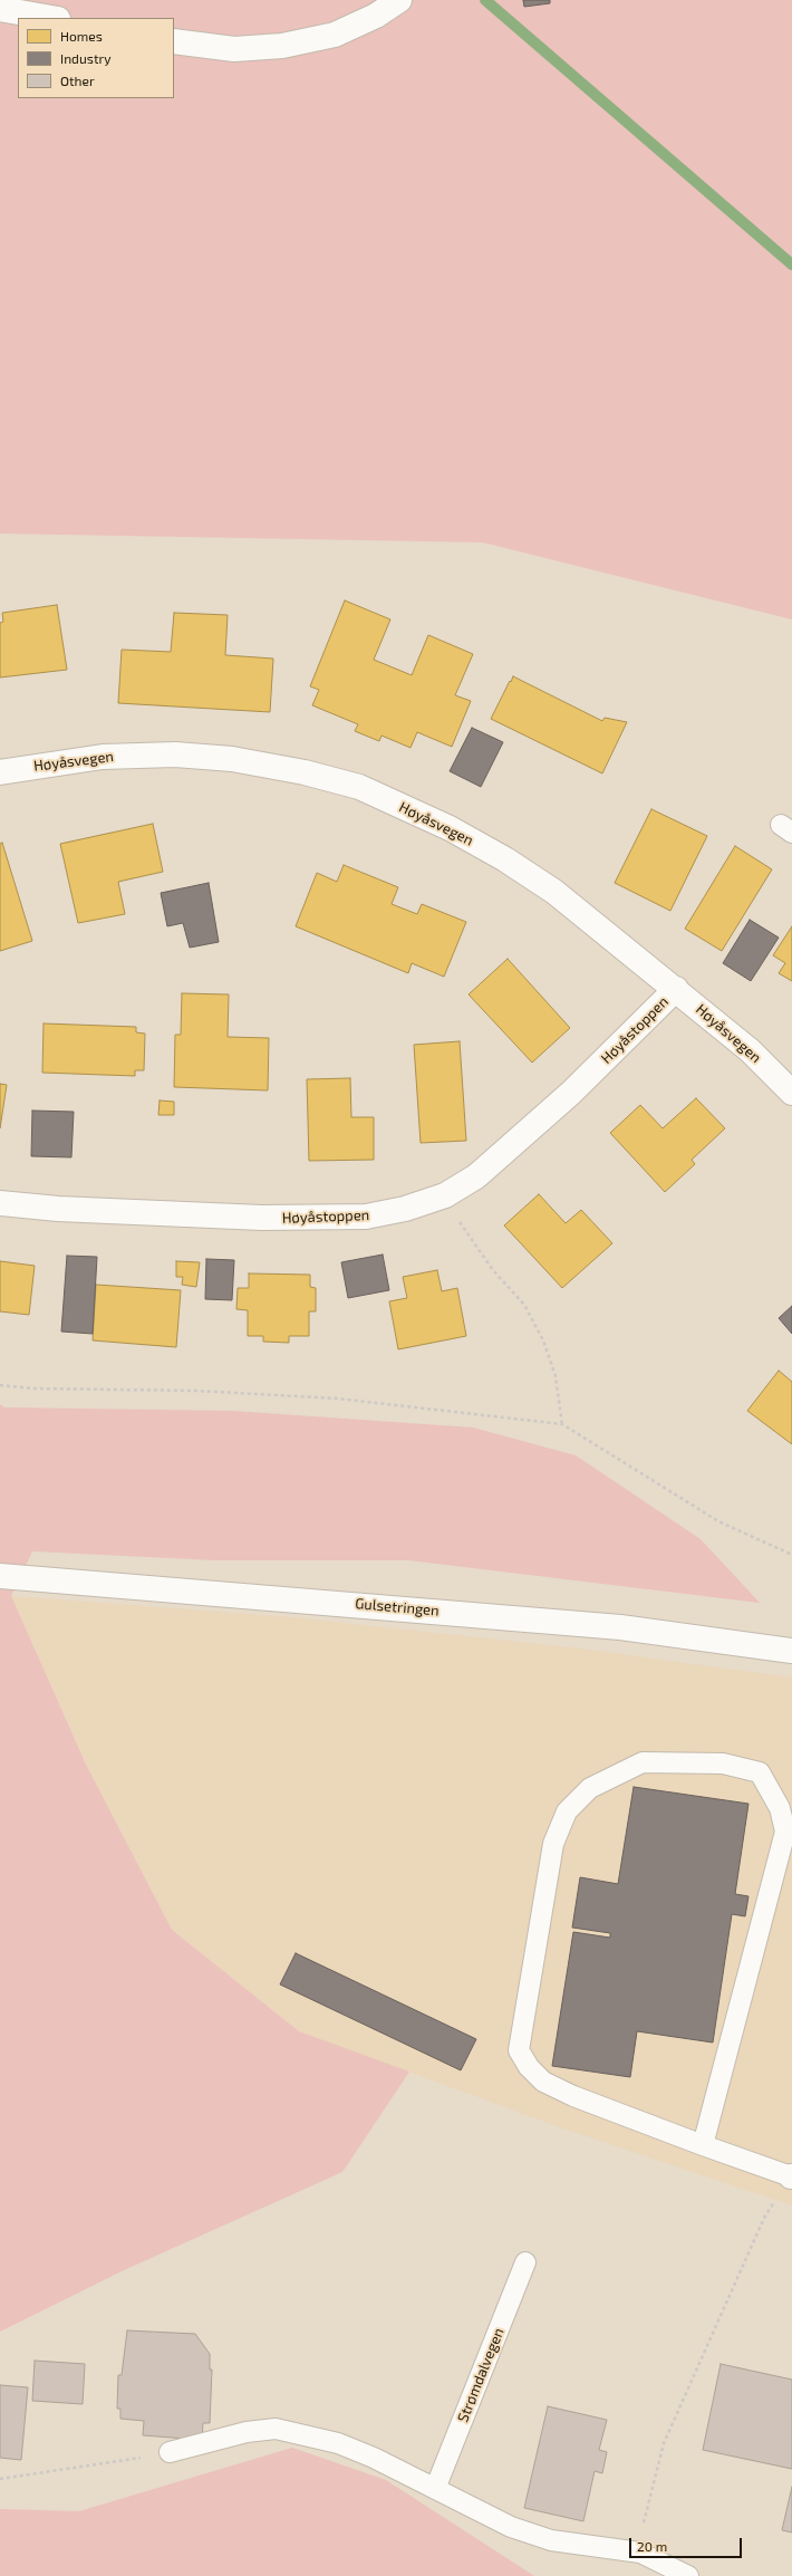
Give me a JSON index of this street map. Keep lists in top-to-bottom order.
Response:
{
  "streets": {
    "street": ["Høyåsvegen", "Høyåstoppen", "Gulsetringen"],
    "lane": ["Strømdalvegen"]
  },
  "crossings": [
    ["Høyåsvegen", "Høyåstoppen"]
  ],
  "legend": ["Homes", "Industry", "Other"],
  "scale_bar": "20 m"
}
